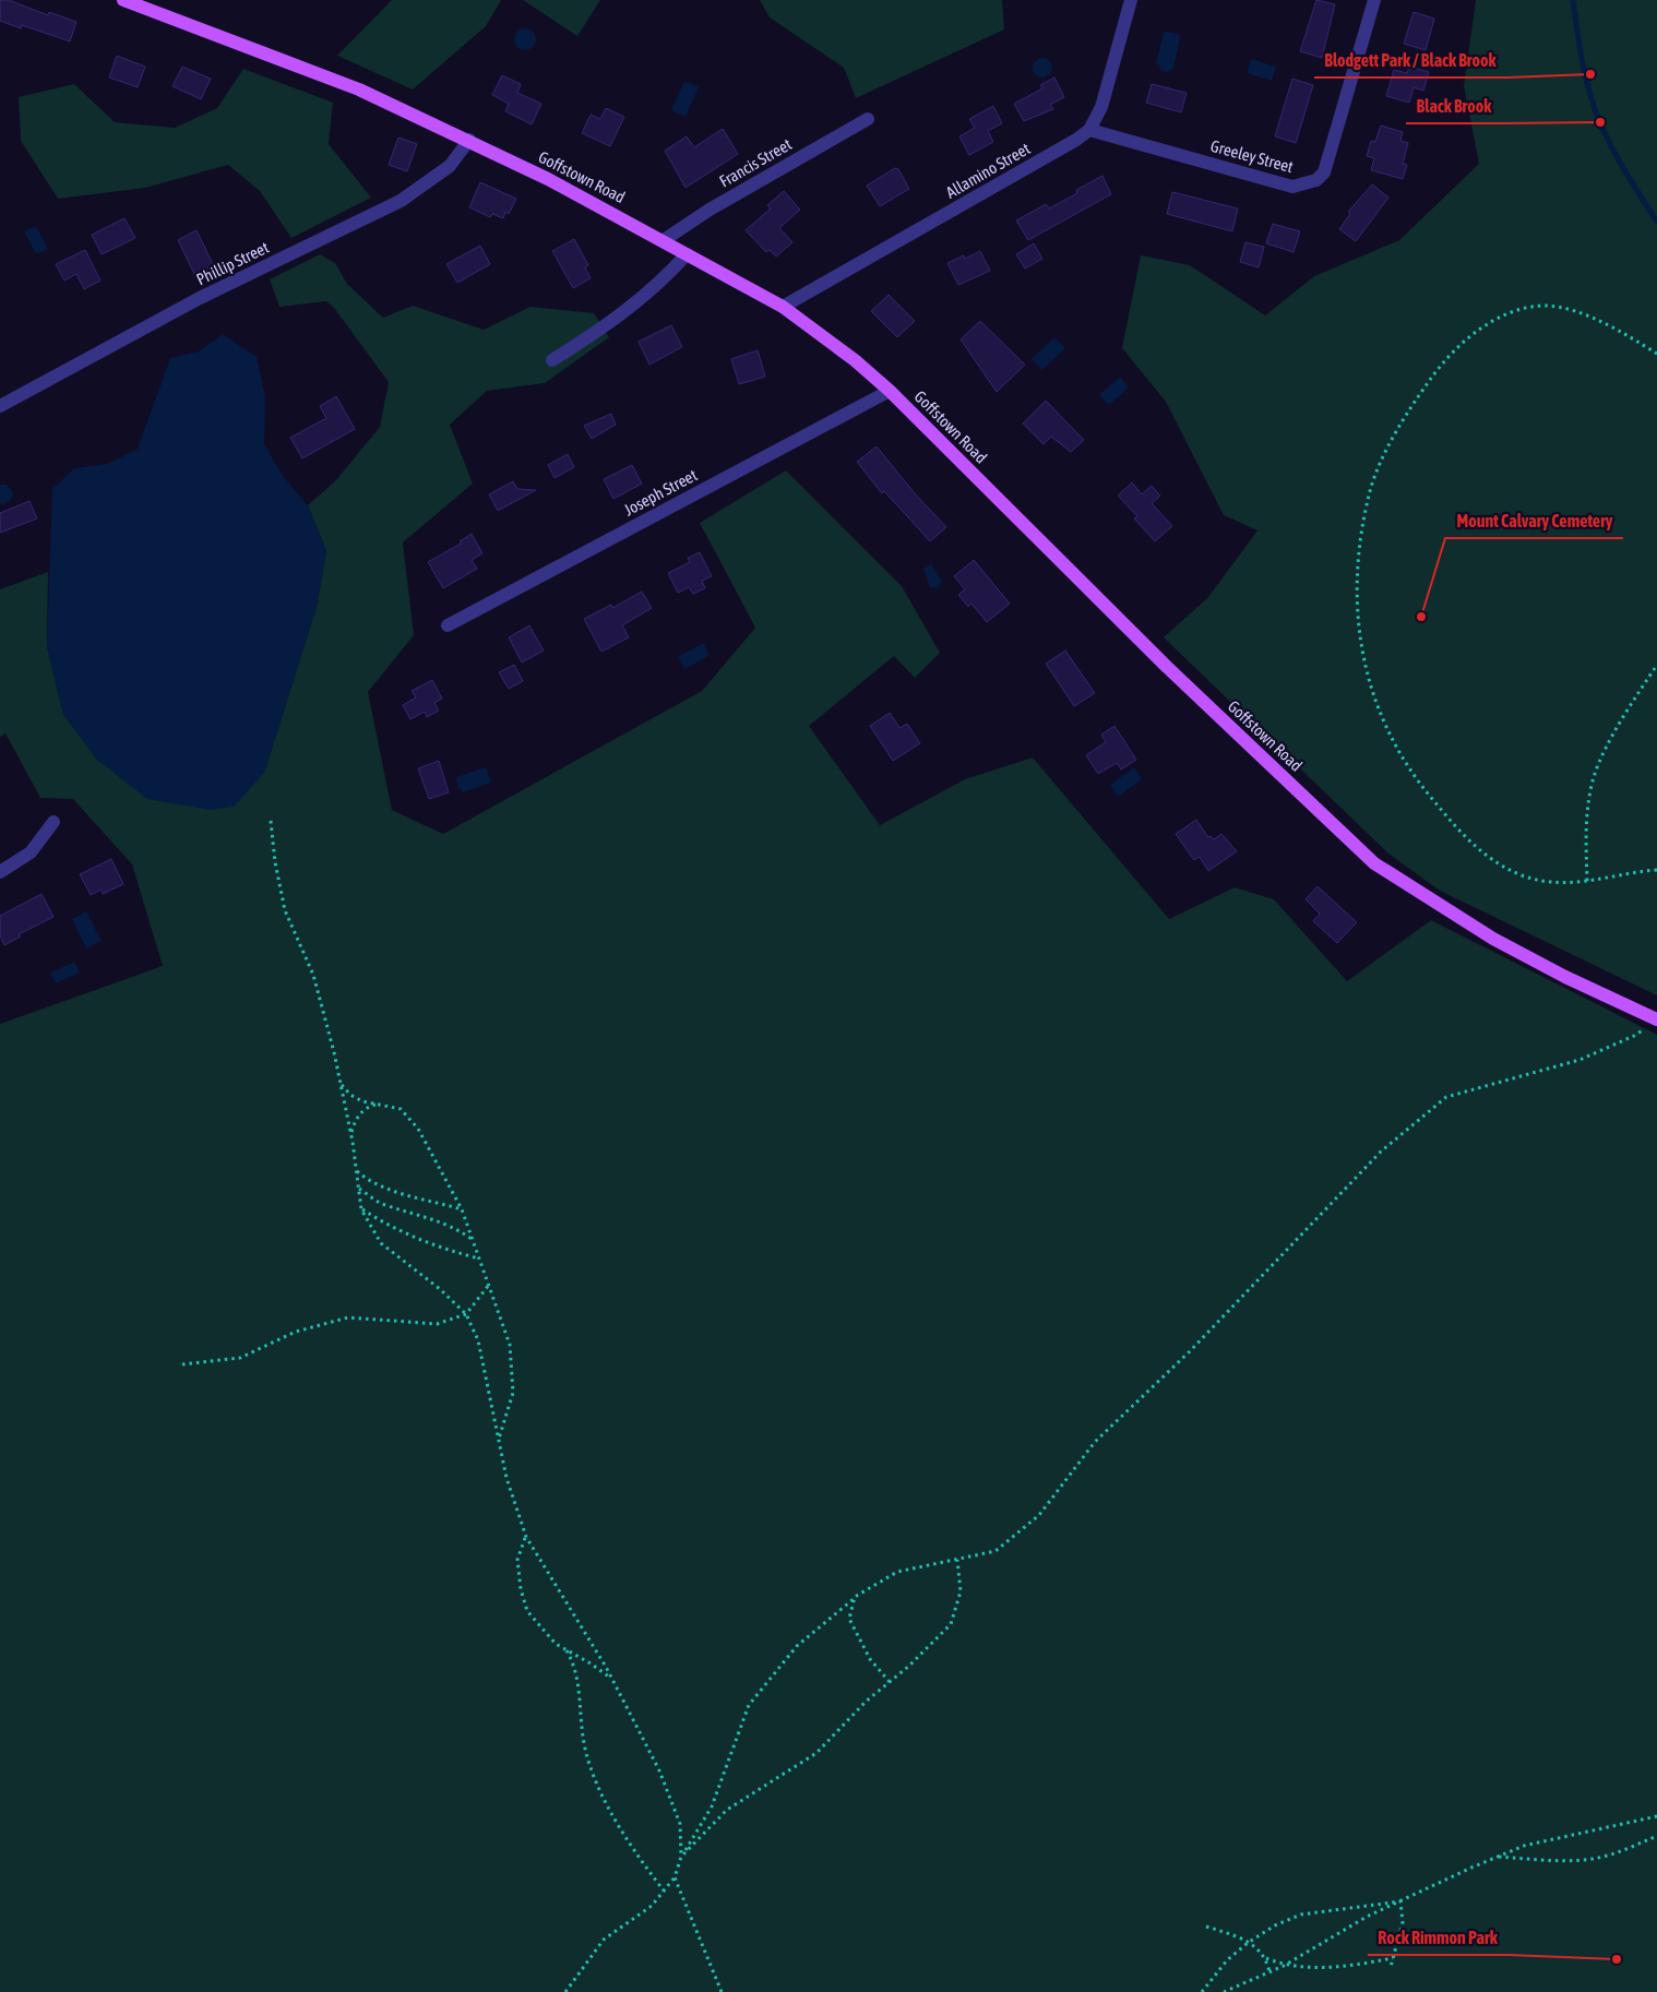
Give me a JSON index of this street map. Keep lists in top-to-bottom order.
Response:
{
  "streets": {
    "main road": ["Goffstown Road"],
    "street": [
      "Greeley Street",
      "Francis Street",
      "Allamino Street",
      "Phillip Street",
      "Joseph Street"
    ]
  },
  "crossings": [
    ["Greeley Street", "Allamino Street"],
    ["Francis Street", "Goffstown Road"],
    ["Allamino Street", "Goffstown Road"],
    ["Goffstown Road", "Phillip Street"],
    ["Goffstown Road", "Joseph Street"]
  ],
  "places": [
    "Blodgett Park / Black Brook",
    "Black Brook",
    "Mount Calvary Cemetery",
    "Rock Rimmon Park"
  ]
}
